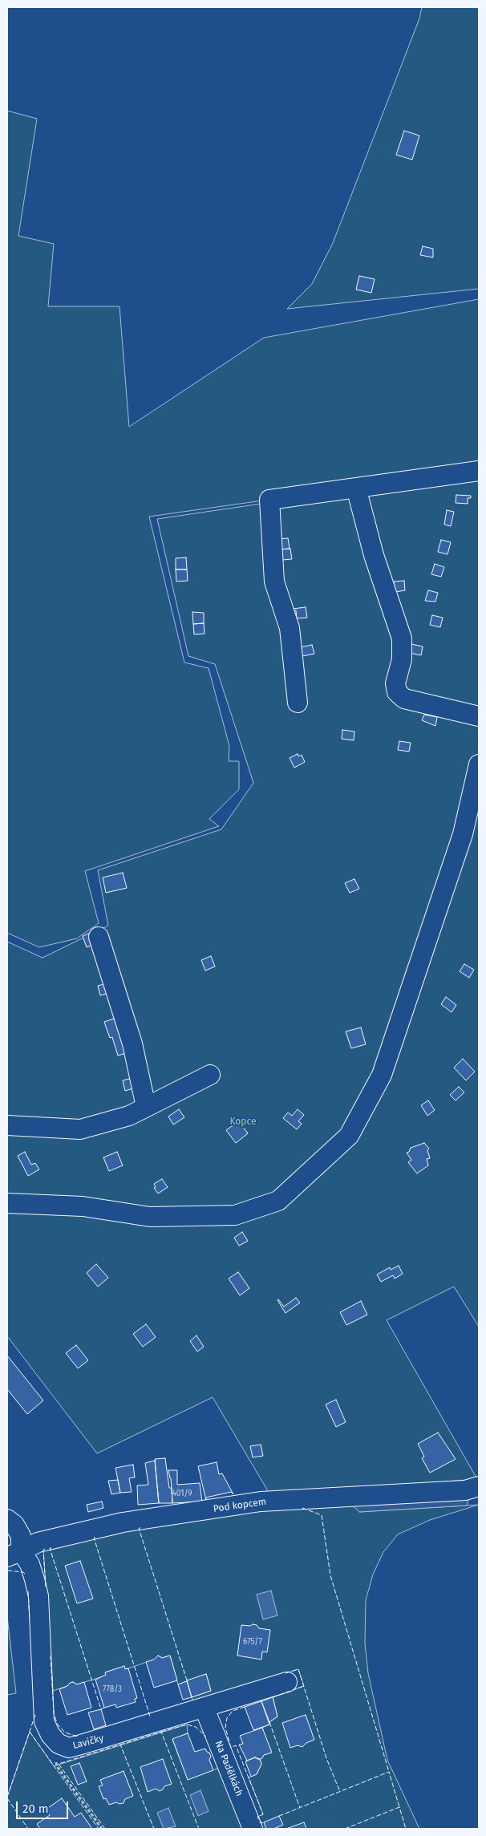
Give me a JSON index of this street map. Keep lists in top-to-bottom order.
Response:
{
  "streets": {
    "street": ["Pod kopcem", "Lavičky", "Na Padělkách"]
  },
  "crossings": [
    ["Pod kopcem", "Lavičky"],
    ["Lavičky", "Na Padělkách"]
  ],
  "parks": ["Kopce"],
  "house_numbers": ["401/9", "675/7", "778/3"],
  "scale_bar": "20 m"
}
